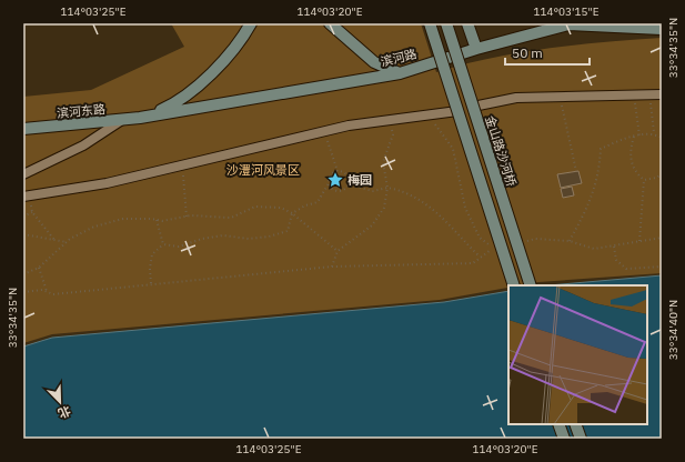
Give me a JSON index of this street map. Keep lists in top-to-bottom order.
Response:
{
  "streets": {
    "street": ["滨河路", "滨河东路", "金山路沙河桥"]
  },
  "crossings": [
    ["滨河路", "滨河东路"]
  ],
  "parks": ["沙澧河风景区"],
  "places": {
    "place": ["梅园"]
  },
  "scale_bar": "50 m",
  "north": "bottom right",
  "coordinates": [
    "114°03'25\"E",
    "114°03'20\"E",
    "114°03'15\"E",
    "33°34'35\"N",
    "33°34'40\"N"
  ]
}
